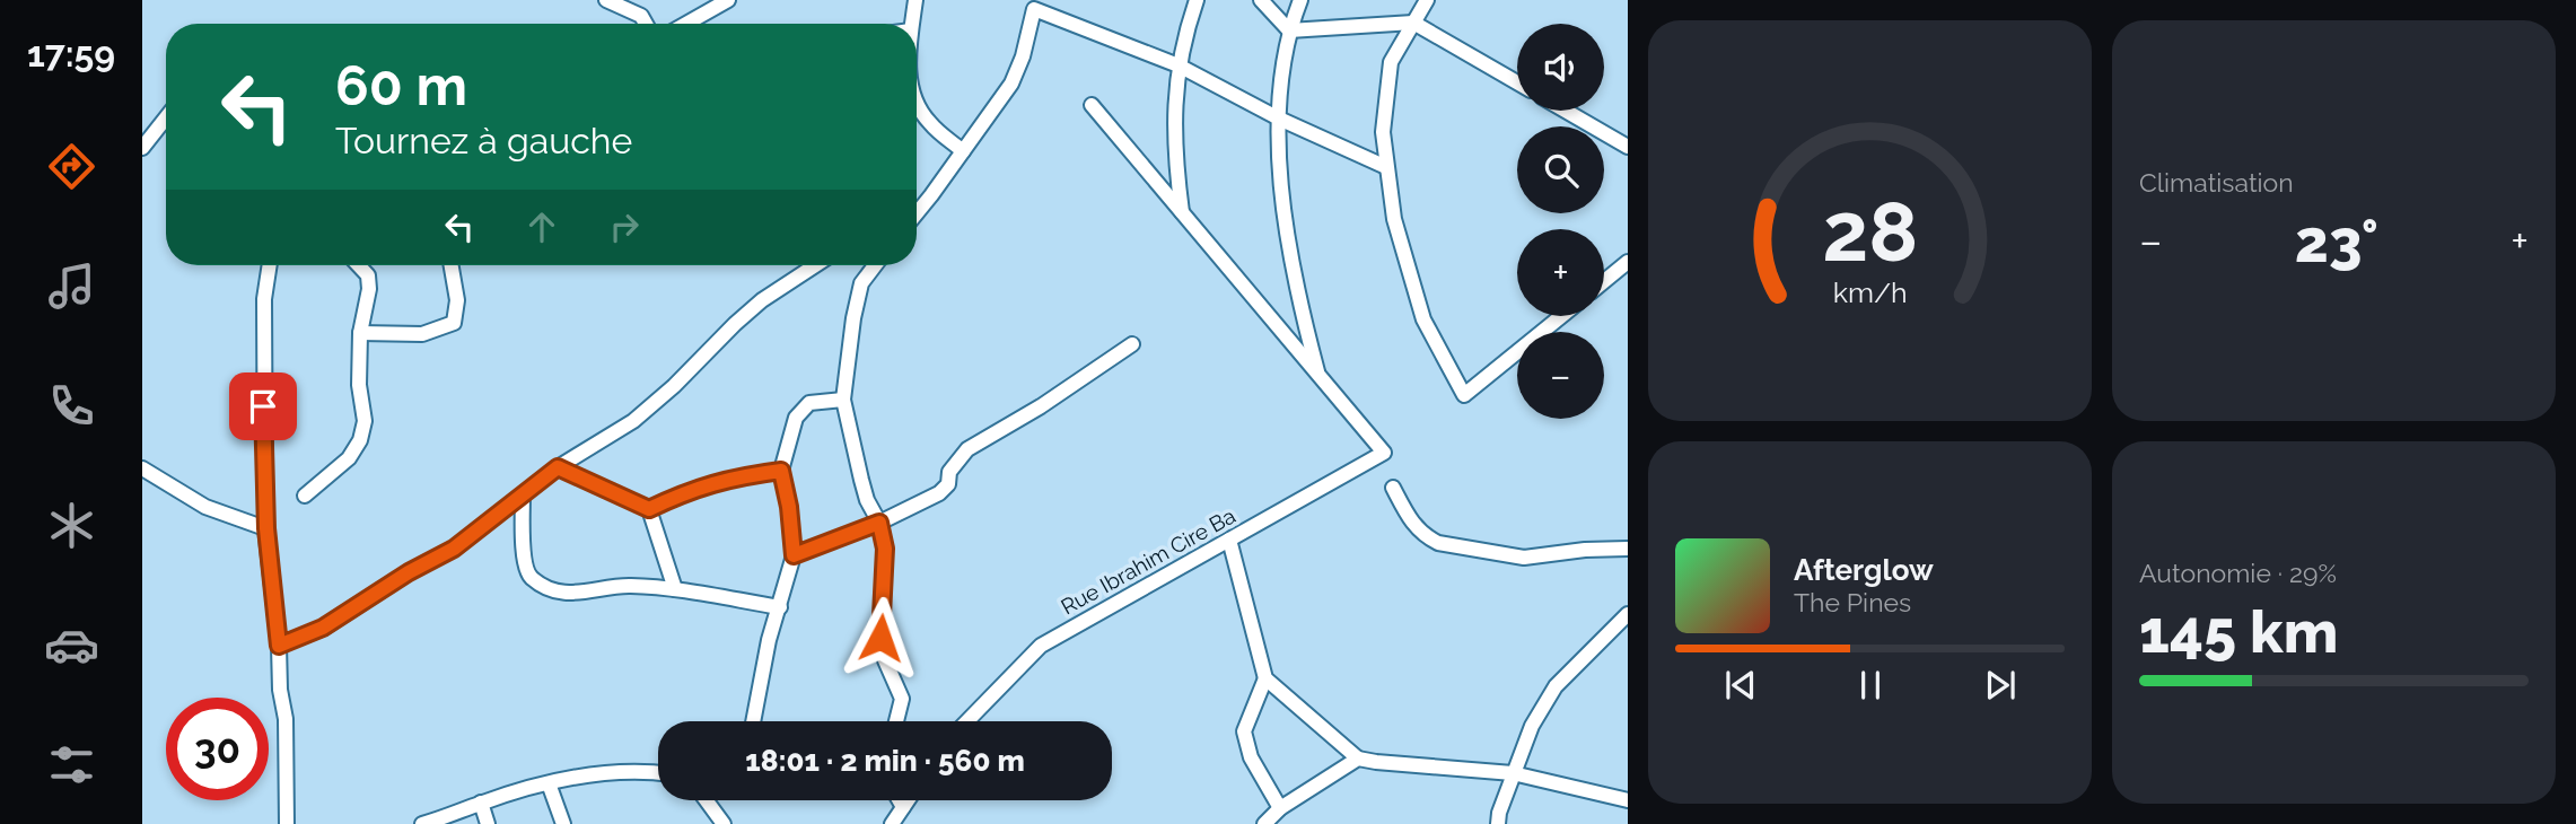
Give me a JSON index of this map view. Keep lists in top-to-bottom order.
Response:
{
  "streets": {
    "street": ["Rue Ibrahim Cire Ba"]
  },
  "page": {
    "tabs": "17:59",
    "tile": [
      "Climatisation",
      ["Autonomie · 29%", "145 km"]
    ],
    "map_buttons": ["+", "−"],
    "turn": ["60 m", "Tournez à gauche"],
    "heat": ["−", "23°", "+"],
    "song": ["Afterglow", "The Pines"],
    "limit": "30",
    "trip": "18:01 · 2 min · 560 m",
    "gauge": ["28", "km/h"]
  }
}
